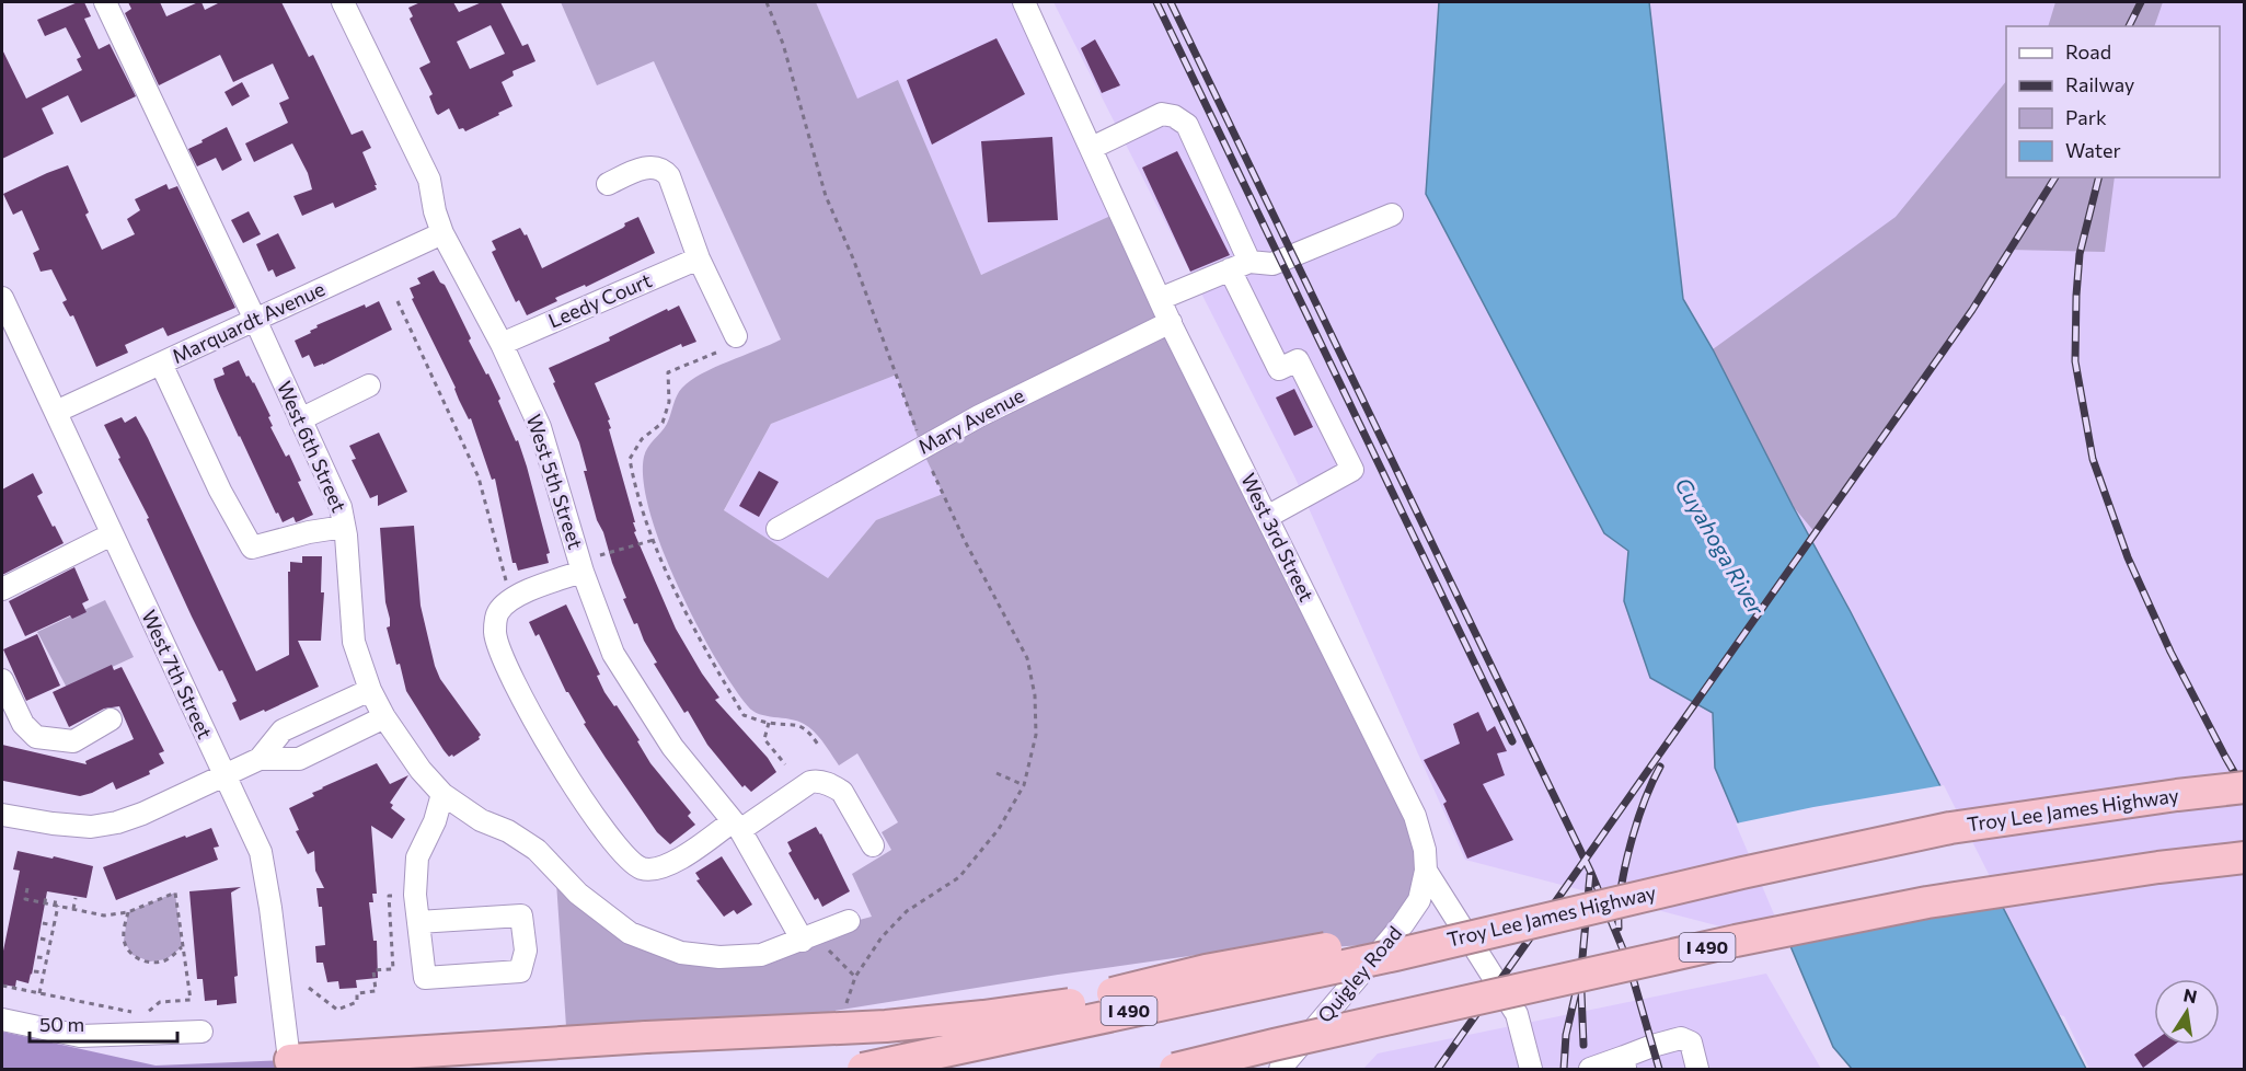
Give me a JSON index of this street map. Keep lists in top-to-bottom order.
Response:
{
  "streets": {
    "highway": ["Troy Lee James Highway", "I 490"],
    "street": [
      "Leedy Court",
      "Marquardt Avenue",
      "Mary Avenue",
      "West 6th Street",
      "West 5th Street",
      "West 3rd Street",
      "West 7th Street",
      "Quigley Road"
    ]
  },
  "crossings": [
    ["Leedy Court", "West 5th Street"],
    ["Marquardt Avenue", "West 6th Street"],
    ["Marquardt Avenue", "West 5th Street"],
    ["Marquardt Avenue", "West 7th Street"],
    ["Mary Avenue", "West 3rd Street"],
    ["West 6th Street", "West 5th Street"],
    ["West 3rd Street", "Quigley Road"]
  ],
  "water": ["Cuyahoga River"],
  "legend": [
    "Road",
    "Railway",
    "Park",
    "Water"
  ],
  "scale_bar": "50 m",
  "north": "top"
}
